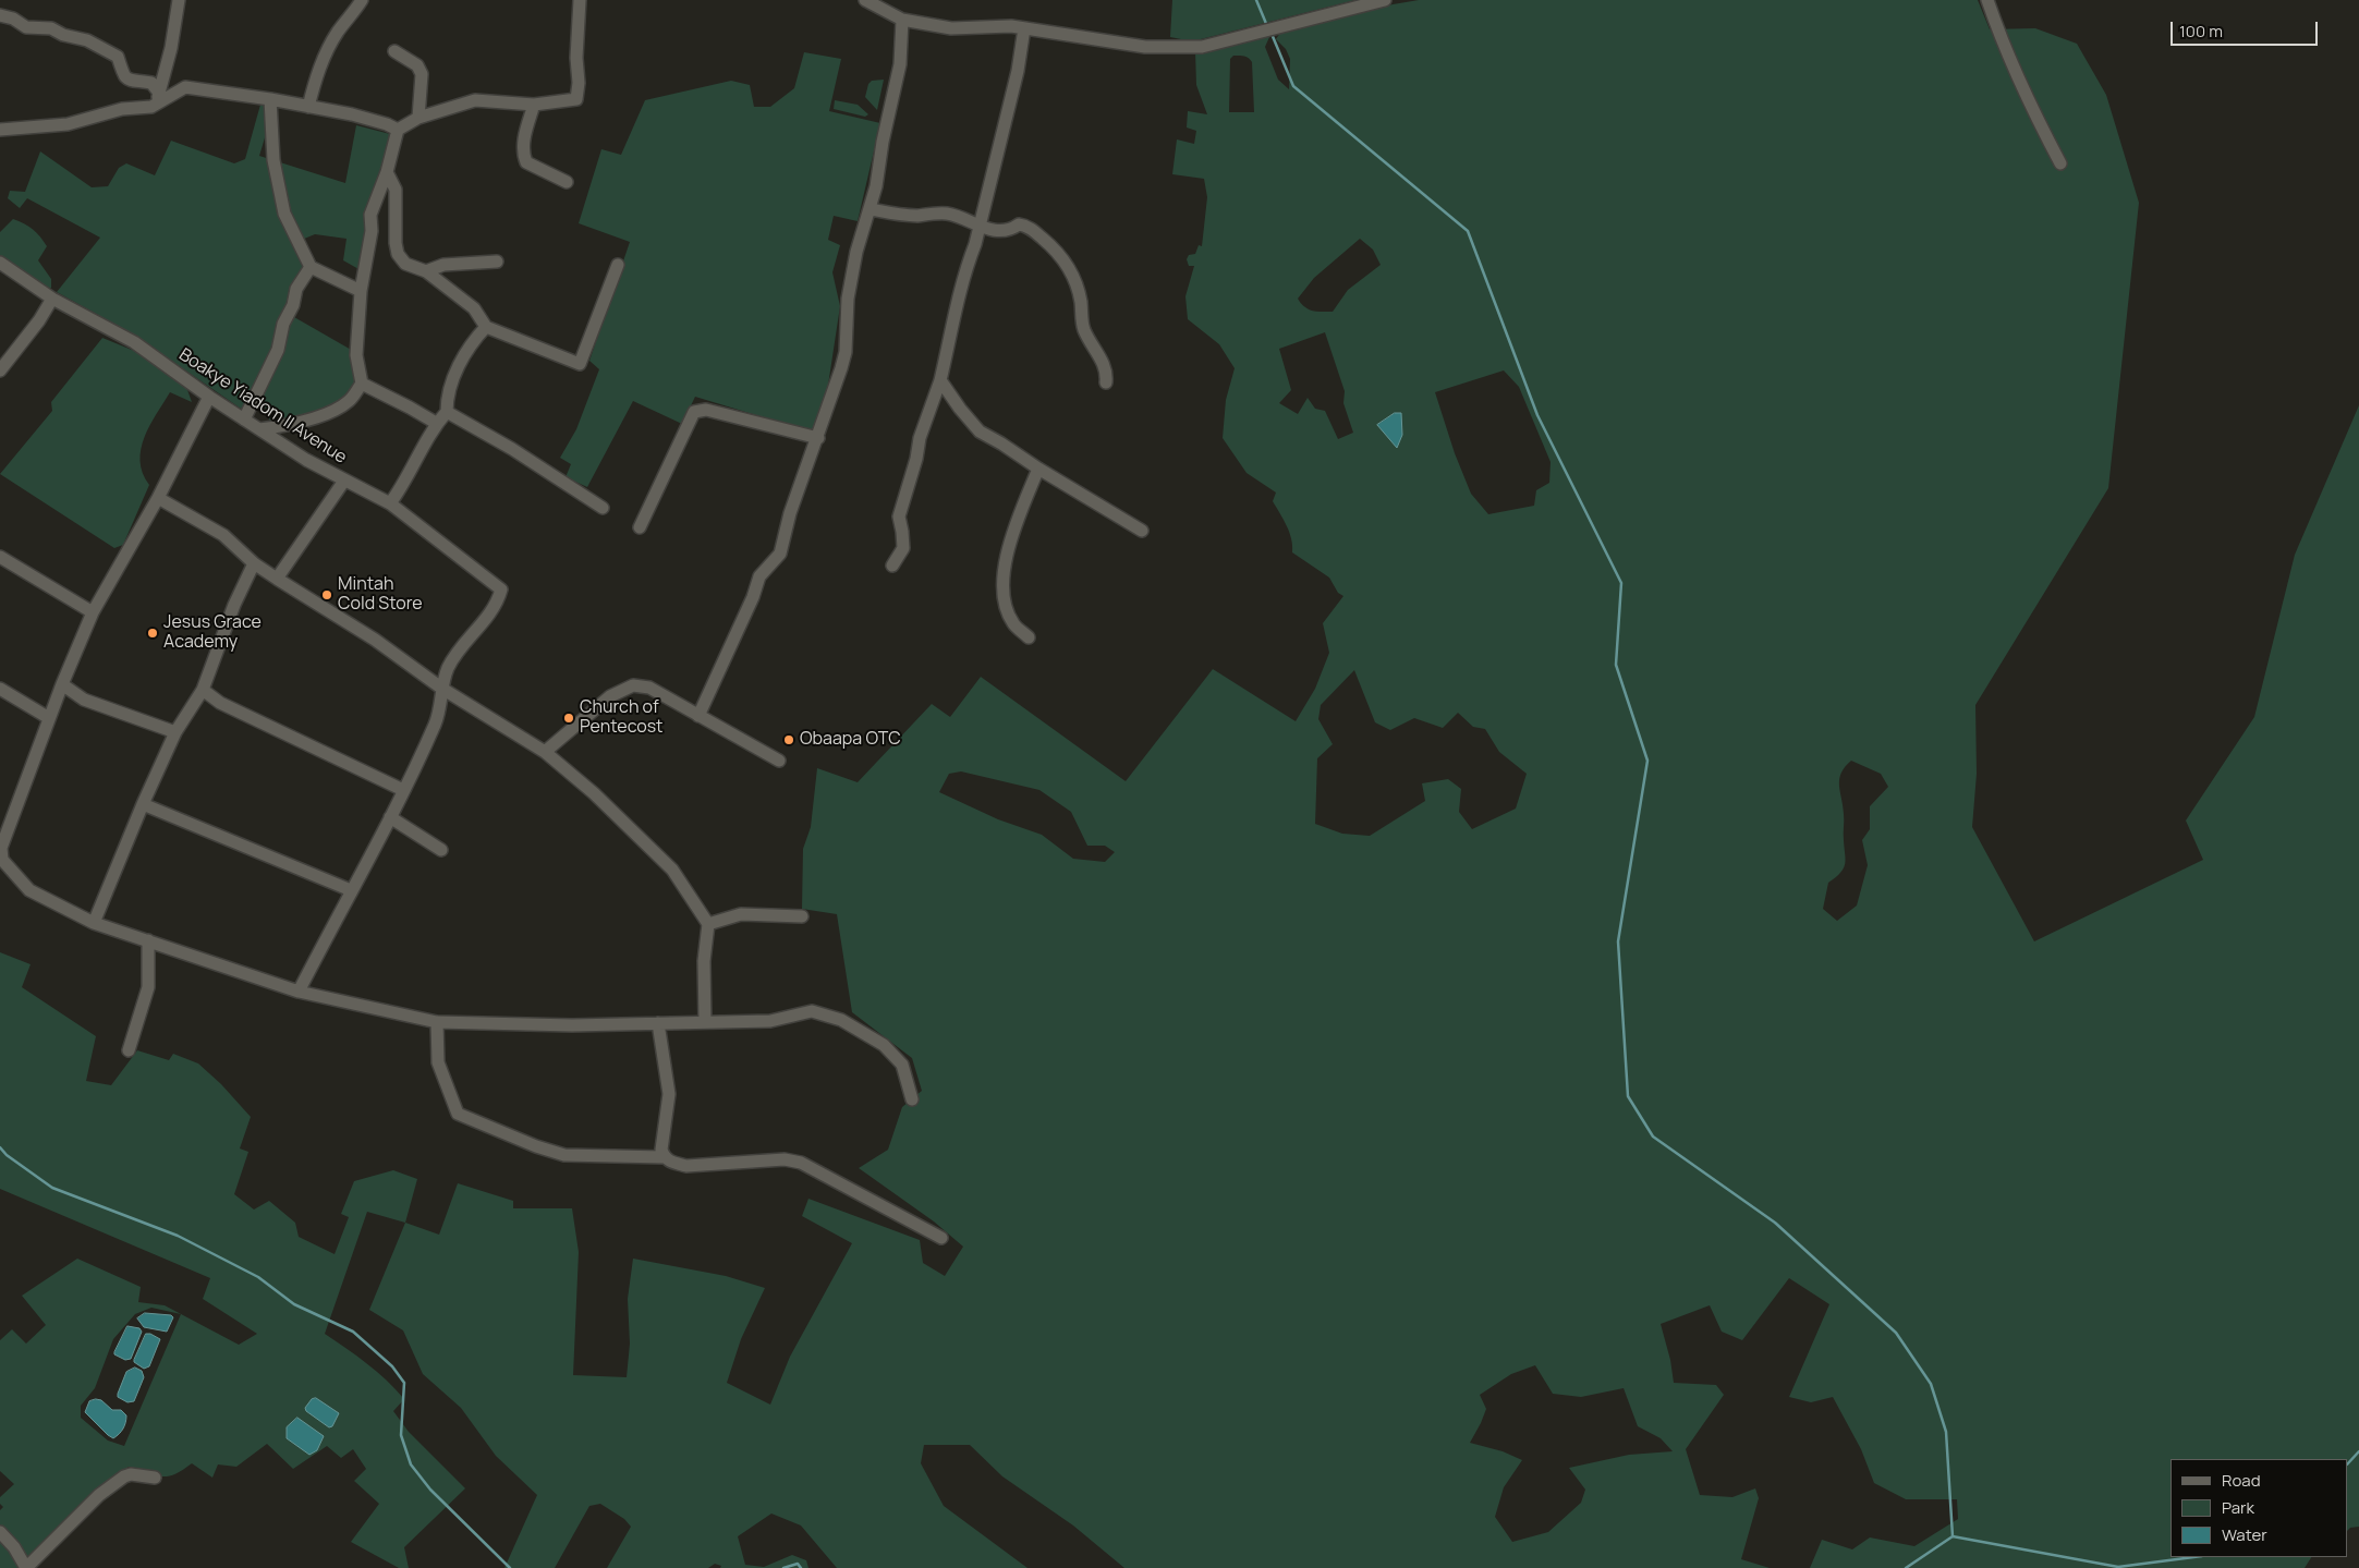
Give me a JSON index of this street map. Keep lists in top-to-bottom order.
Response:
{
  "streets": {
    "street": ["Boakye Yiadom II Avenue"]
  },
  "places": [
    "Mintah Cold Store",
    "Jesus Grace Academy",
    "Church of Pentecost",
    "Obaapa OTC"
  ],
  "legend": ["Road", "Park", "Water"],
  "scale_bar": "100 m"
}
